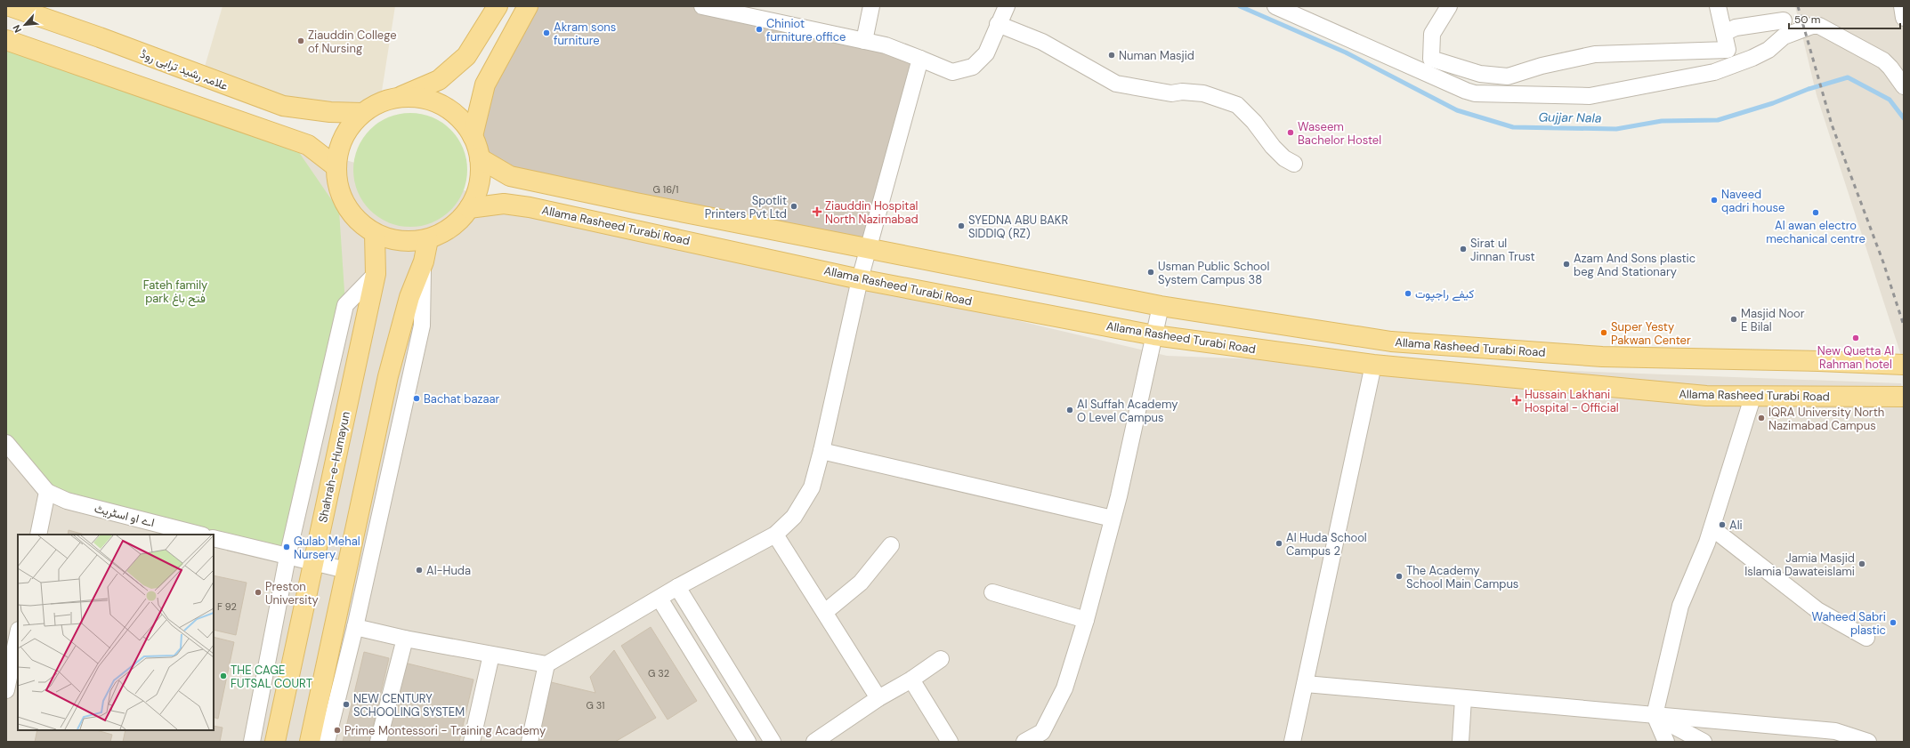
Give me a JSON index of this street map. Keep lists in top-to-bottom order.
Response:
{
  "streets": {
    "main road": ["علامہ رشید ترابی روڈ", "Allama Rasheed Turabi Road", "Shahrah-e-Humayun"],
    "street": ["اے او اسٹریٹ"]
  },
  "water": ["Gujjar Nala"],
  "parks": ["Fateh family park فتح باغ"],
  "places": {
    "other": [
      "Chiniot furniture office",
      "Akram sons furniture",
      "Ziauddin College of Nursing",
      "Numan Masjid",
      "Waseem Bachelor Hostel",
      "Naveed qadri house",
      "Spotlit Printers Pvt Ltd",
      "Al awan electro mechanical centre",
      "SYEDNA ABU BAKR SIDDIQ (RZ)",
      "Sirat ul Jinnan Trust",
      "Azam And Sons plastic beg And Stationary",
      "Usman Public School System Campus 38",
      "کیفے راجپوت",
      "Masjid Noor E Bilal",
      "Super Yesty Pakwan Center",
      "New Quetta Al Rahman hotel",
      "Bachat bazaar",
      "Al Suffah Academy O Level Campus",
      "IQRA University North Nazimabad Campus",
      "Ali",
      "Al Huda School Campus 2",
      "Gulab Mehal Nursery",
      "Jamia Masjid Islamia Dawateislami",
      "Al-Huda",
      "The Academy School Main Campus",
      "Preston University",
      "Waheed Sabri plastic",
      "THE CAGE FUTSAL COURT",
      "NEW CENTURY SCHOOLING SYSTEM",
      "Prime Montessori - Training Academy"
    ],
    "health": ["Ziauddin Hospital North Nazimabad", "Hussain Lakhani Hospital - Official"]
  },
  "house_numbers": [
    "G 16/1",
    "F 92",
    "G 32",
    "G 31"
  ],
  "scale_bar": "50 m",
  "north": "bottom left"
}
